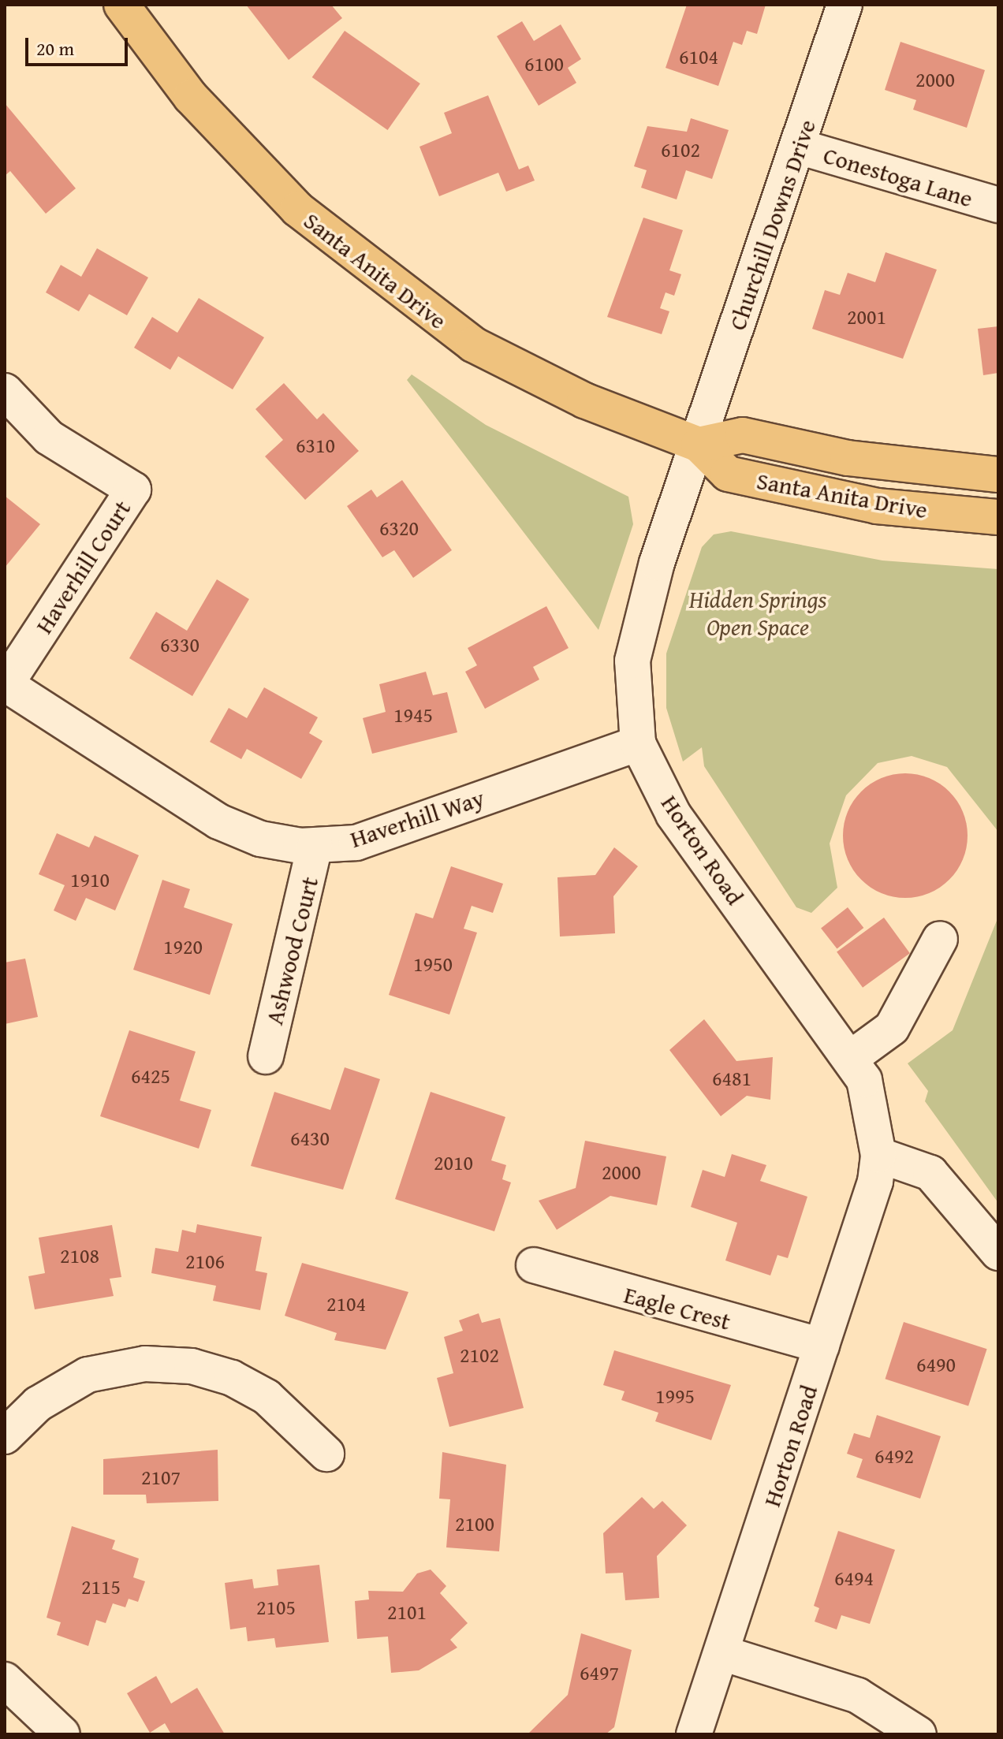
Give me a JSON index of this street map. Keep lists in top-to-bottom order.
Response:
{
  "streets": {
    "main road": ["Santa Anita Drive"],
    "street": [
      "Conestoga Lane",
      "Churchill Downs Drive",
      "Haverhill Court",
      "Haverhill Way",
      "Horton Road",
      "Ashwood Court",
      "Eagle Crest"
    ]
  },
  "crossings": [
    ["Conestoga Lane", "Churchill Downs Drive"],
    ["Churchill Downs Drive", "Santa Anita Drive"],
    ["Churchill Downs Drive", "Horton Road"],
    ["Santa Anita Drive", "Horton Road"],
    ["Haverhill Court", "Haverhill Way"],
    ["Haverhill Way", "Horton Road"],
    ["Haverhill Way", "Ashwood Court"],
    ["Horton Road", "Eagle Crest"]
  ],
  "parks": ["Hidden Springs Open Space"],
  "house_numbers": [
    "6104",
    "6100",
    "2000",
    "6102",
    "2001",
    "6310",
    "6320",
    "6330",
    "1945",
    "1910",
    "1920",
    "1950",
    "6425",
    "6481",
    "6430",
    "2010",
    "2000",
    "2108",
    "2106",
    "2104",
    "2102",
    "6490",
    "1995",
    "6492",
    "2107",
    "2100",
    "6494",
    "2115",
    "2105",
    "2101",
    "6497"
  ],
  "scale_bar": "20 m"
}
